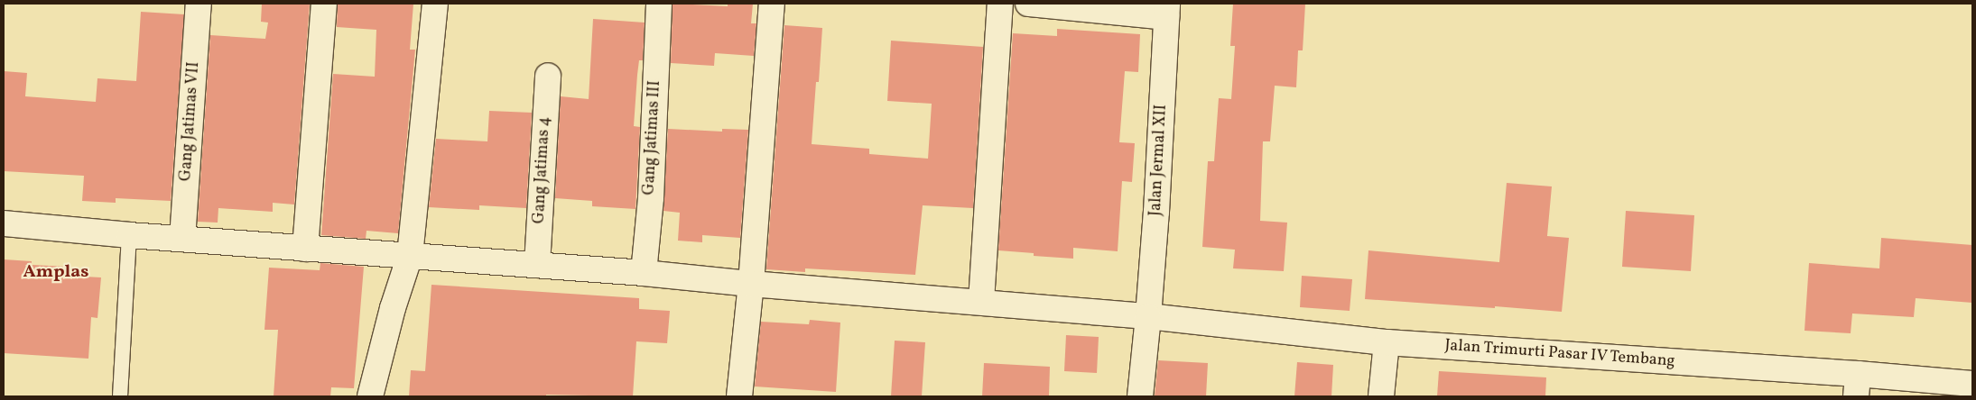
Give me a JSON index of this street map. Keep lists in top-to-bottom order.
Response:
{
  "streets": {
    "street": [
      "Gang Jatimas VII",
      "Gang Jatimas III",
      "Jalan Jermal XII",
      "Gang Jatimas 4",
      "Jalan Trimurti Pasar IV Tembang"
    ]
  },
  "crossings": [
    ["Gang Jatimas VII", "Jalan Trimurti Pasar IV Tembang"],
    ["Gang Jatimas III", "Jalan Trimurti Pasar IV Tembang"],
    ["Jalan Jermal XII", "Jalan Trimurti Pasar IV Tembang"],
    ["Gang Jatimas 4", "Jalan Trimurti Pasar IV Tembang"]
  ],
  "districts": ["Amplas"]
}
